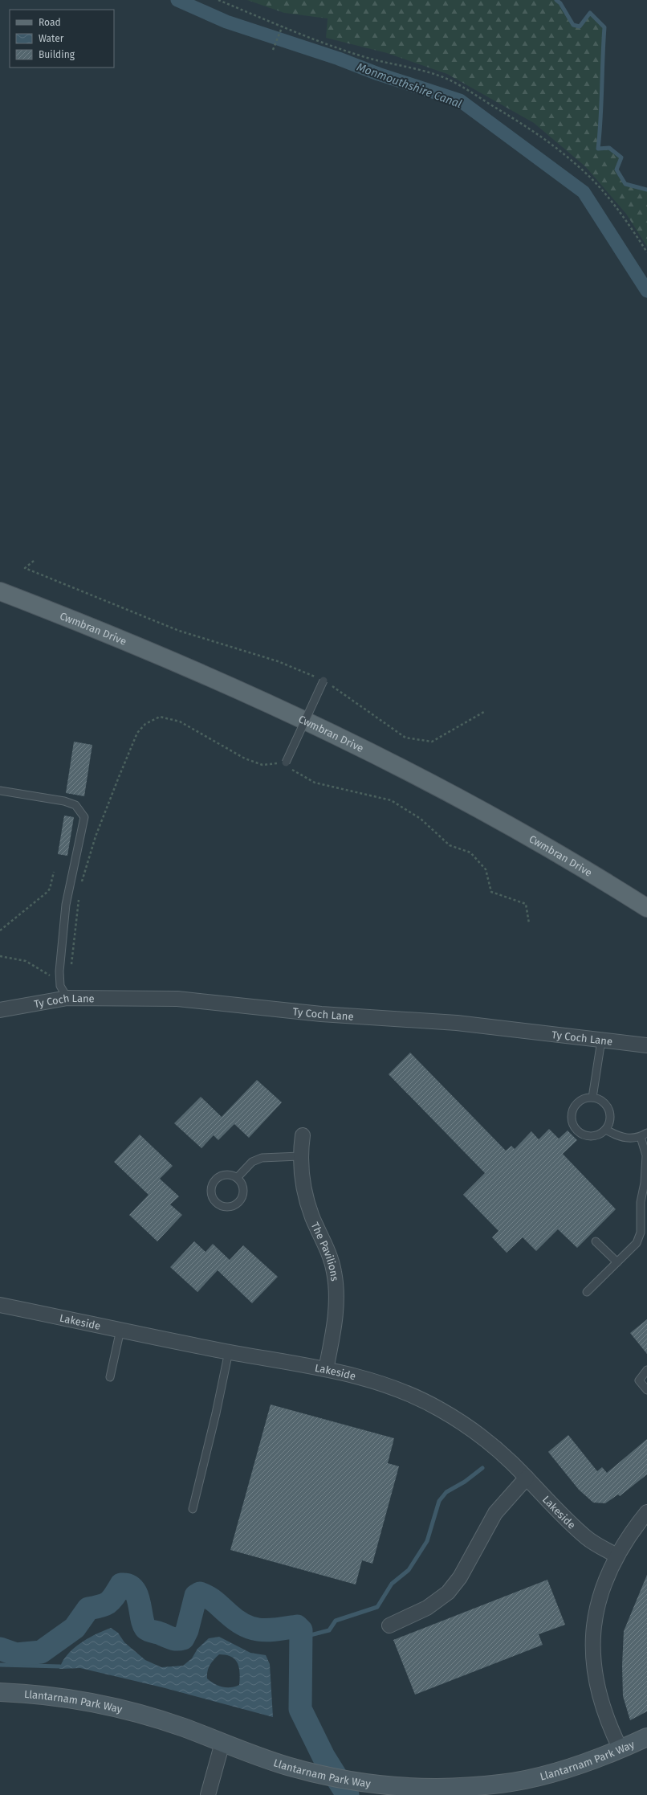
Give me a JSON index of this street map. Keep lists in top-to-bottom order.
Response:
{
  "streets": {
    "main road": ["Cwmbran Drive"],
    "street": [
      "Ty Coch Lane",
      "The Pavilions",
      "Lakeside",
      "Llantarnam Park Way"
    ]
  },
  "crossings": [
    ["The Pavilions", "Lakeside"]
  ],
  "water": ["Monmouthshire Canal"],
  "legend": ["Road", "Water", "Building"]
}
